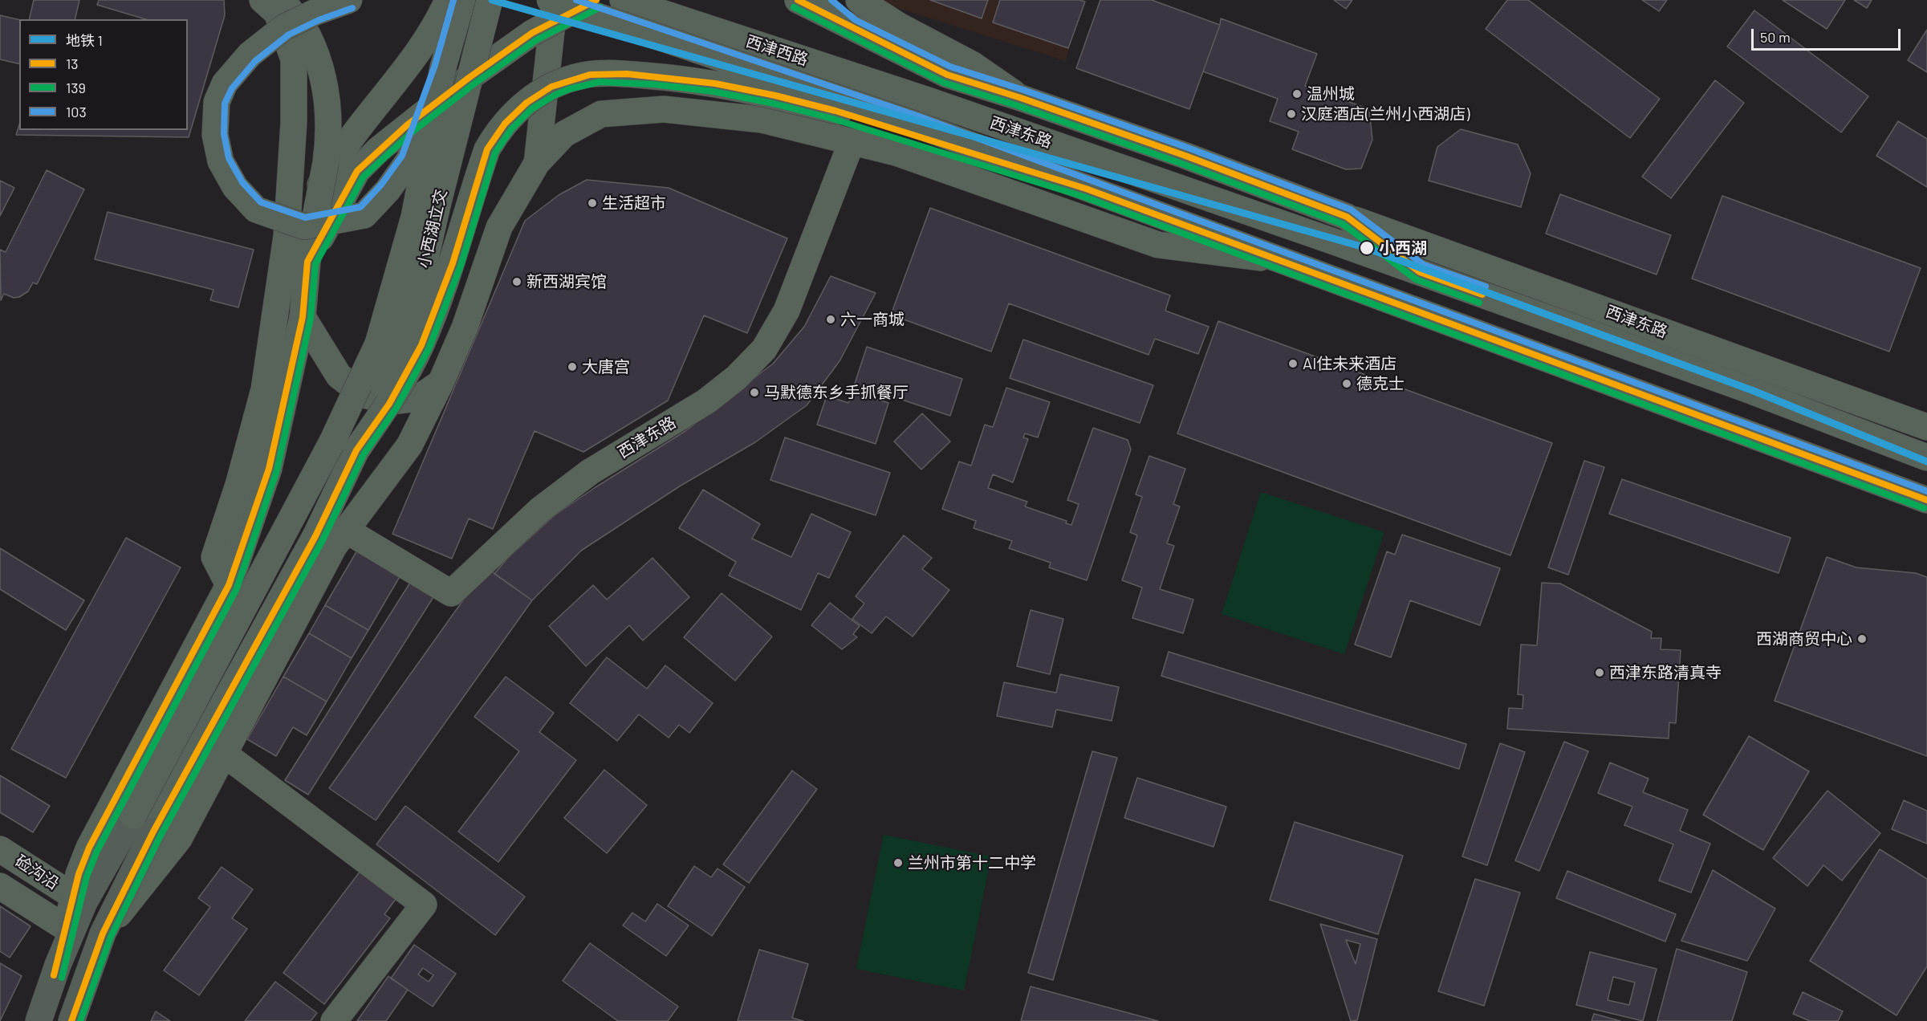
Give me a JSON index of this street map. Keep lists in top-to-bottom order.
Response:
{
  "streets": {
    "main road": ["西津西路", "西津东路", "小西湖立交"],
    "street": ["硷沟沿"]
  },
  "crossings": [
    ["西津西路", "西津东路"]
  ],
  "places": [
    "温州城",
    "汉庭酒店(兰州小西湖店)",
    "生活超市",
    "小西湖",
    "新西湖宾馆",
    "六一商城",
    "AI住未来酒店",
    "大唐宫",
    "德克士",
    "马默德东乡手抓餐厅",
    "西湖商贸中心",
    "西津东路清真寺",
    "兰州市第十二中学"
  ],
  "lines": [
    "metro line 1",
    "transit line 13",
    "transit line 103",
    "transit line 139"
  ],
  "legend": [
    "地铁 1",
    "13",
    "139",
    "103"
  ],
  "scale_bar": "50 m"
}
